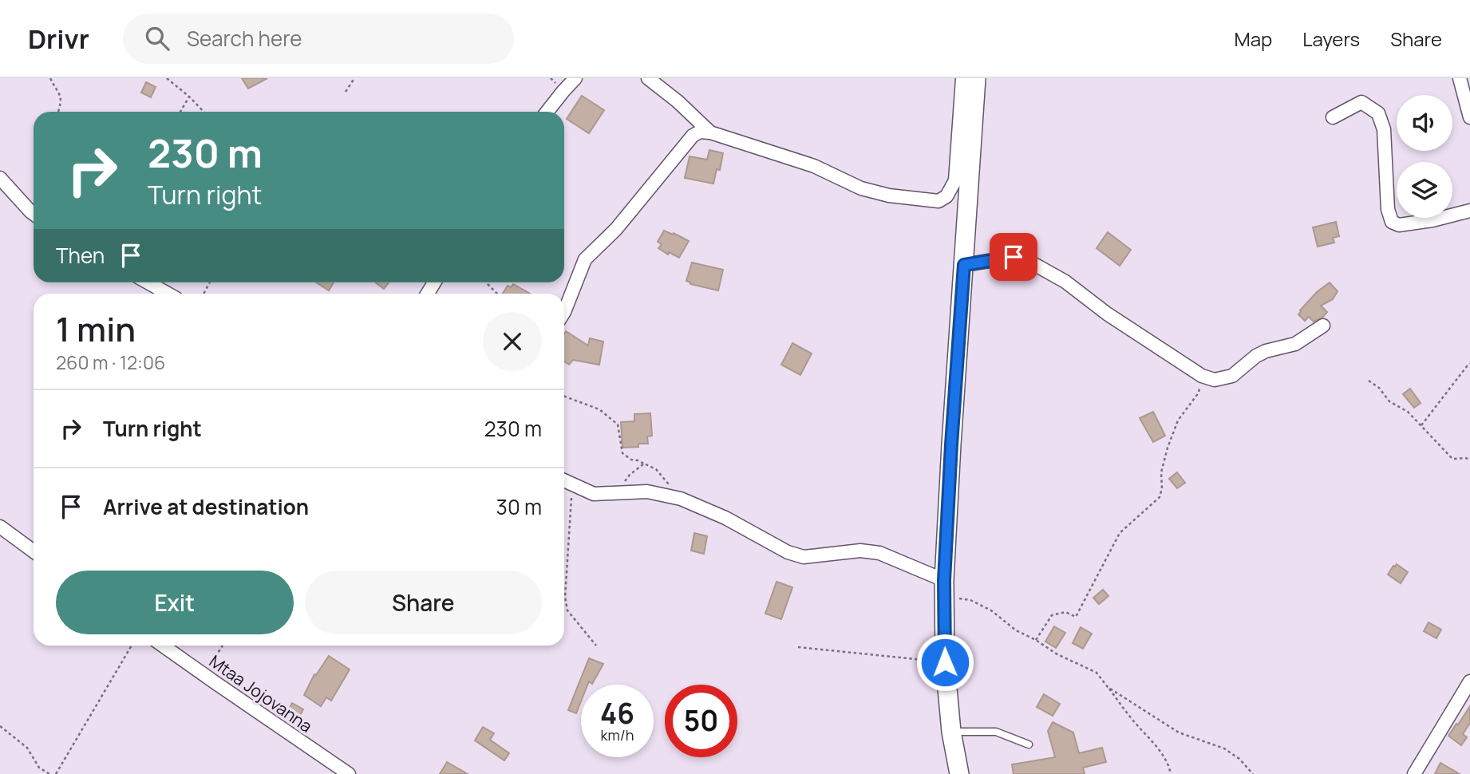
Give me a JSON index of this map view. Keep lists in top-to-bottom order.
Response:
{
  "streets": {
    "street": ["Mtaa Jojovanna"]
  },
  "page": {
    "header": "Drivr",
    "search": "Search here",
    "nav": ["Map", "Layers", "Share"],
    "turn": ["230 m", "Turn right"],
    "then": "Then",
    "heading": ["1 min", "260 m · 12:06"],
    "list": [
      {
        "name": "Turn right",
        "value": "230 m"
      },
      {
        "name": "Arrive at destination",
        "value": "30 m"
      }
    ],
    "buttons": ["Exit", "Share"],
    "speed": "46 km/h",
    "limit": "50"
  }
}
